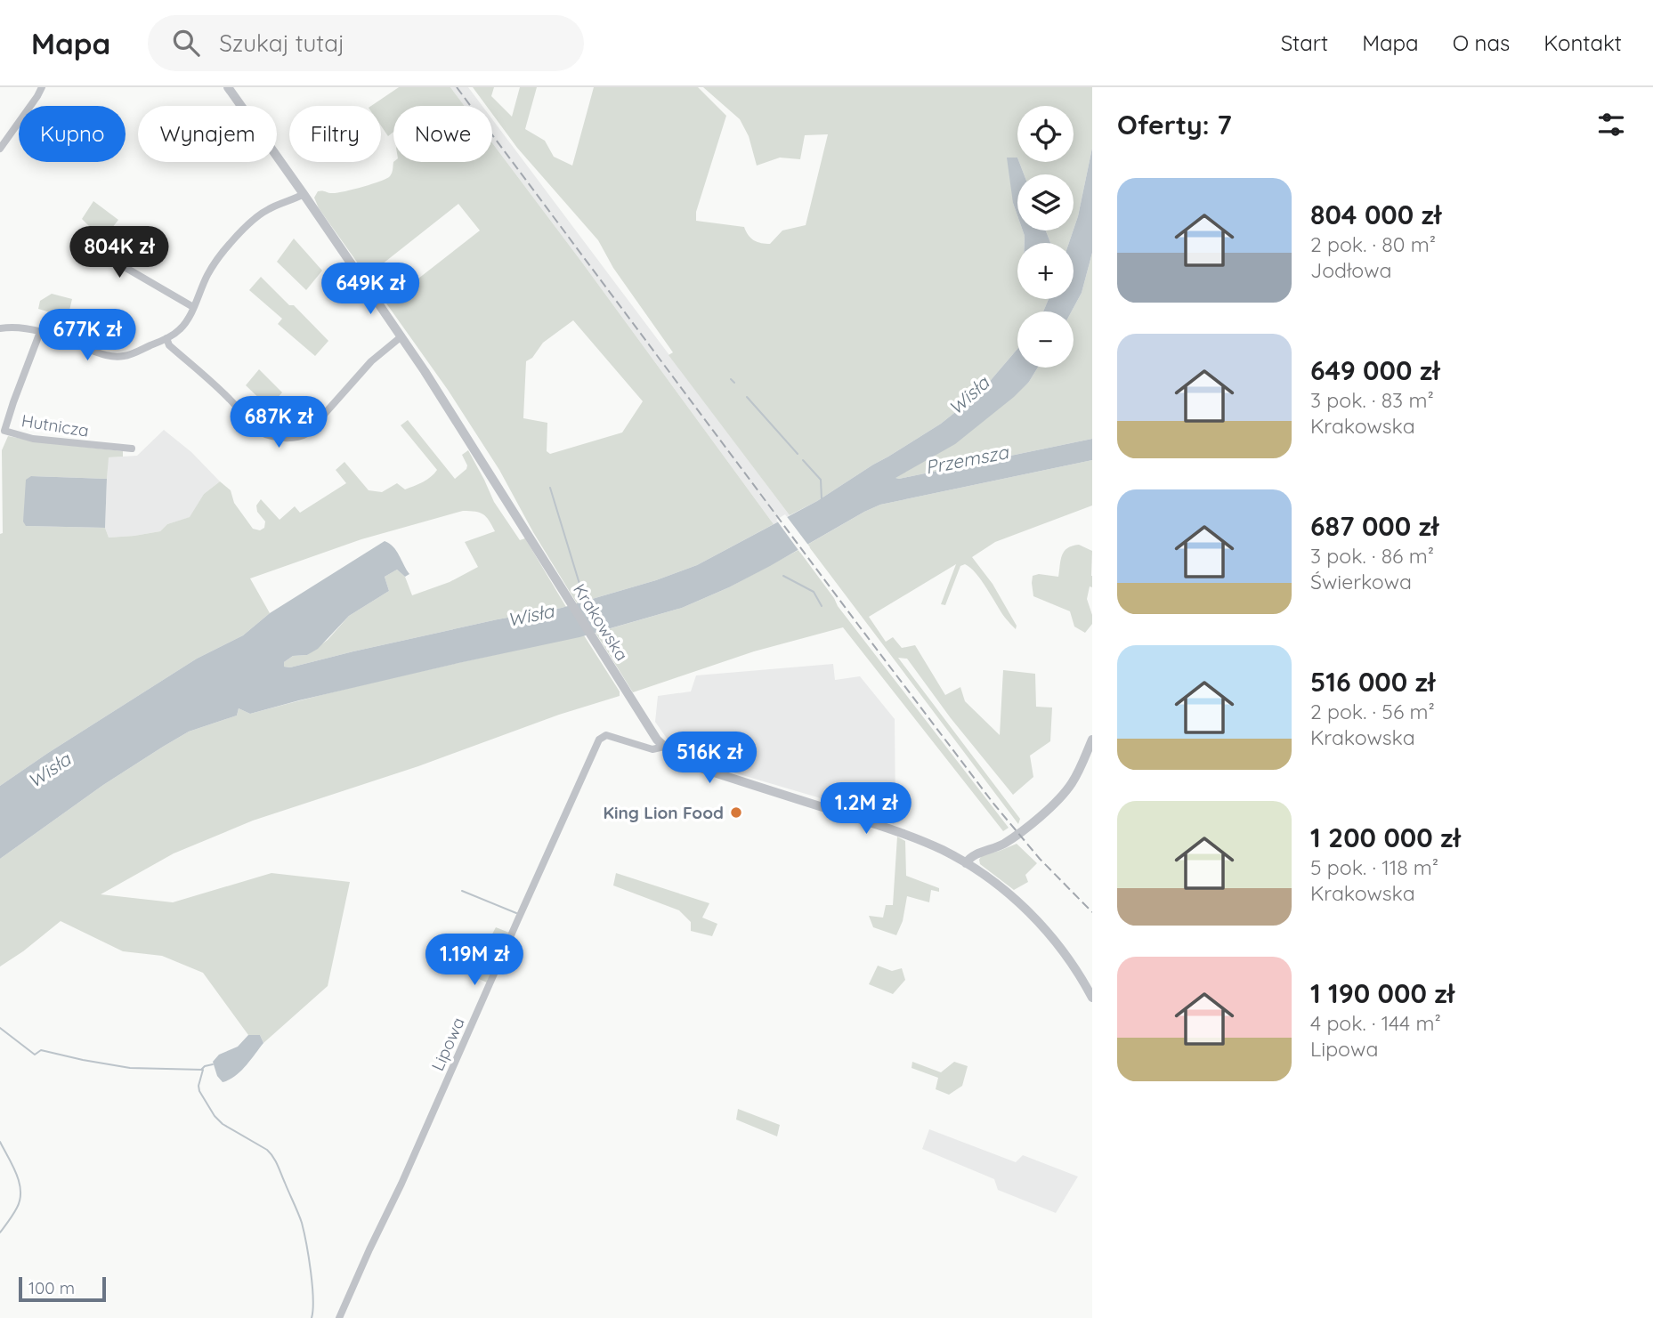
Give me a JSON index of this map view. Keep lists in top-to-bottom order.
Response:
{
  "streets": {
    "street": ["Hutnicza", "Krakowska", "Lipowa"]
  },
  "crossings": [
    ["Krakowska", "Lipowa"]
  ],
  "water": ["Wisła", "Przemsza"],
  "places": ["King Lion Food"],
  "scale_bar": "100 m",
  "page": {
    "header": "Mapa",
    "search": "Szukaj tutaj",
    "nav": [
      "Start",
      "Mapa",
      "O nas",
      "Kontakt"
    ],
    "heading": "Oferty: 7",
    "map_buttons": ["+", "−"],
    "chip": [
      "Kupno",
      "Wynajem",
      "Filtry",
      "Nowe"
    ],
    "list": [
      {
        "name": "804 000 zł",
        "note": "2 pok. · 80 m² · Jodłowa"
      },
      {
        "name": "649 000 zł",
        "note": "3 pok. · 83 m² · Krakowska"
      },
      {
        "name": "687 000 zł",
        "note": "3 pok. · 86 m² · Świerkowa"
      },
      {
        "name": "516 000 zł",
        "note": "2 pok. · 56 m² · Krakowska"
      },
      {
        "name": "1 200 000 zł",
        "note": "5 pok. · 118 m² · Krakowska"
      },
      {
        "name": "1 190 000 zł",
        "note": "4 pok. · 144 m² · Lipowa"
      }
    ],
    "price": [
      "804K zł",
      "649K zł",
      "677K zł",
      "687K zł",
      "516K zł",
      "1.2M zł",
      "1.19M zł"
    ],
    "scale": "100 m"
  }
}
